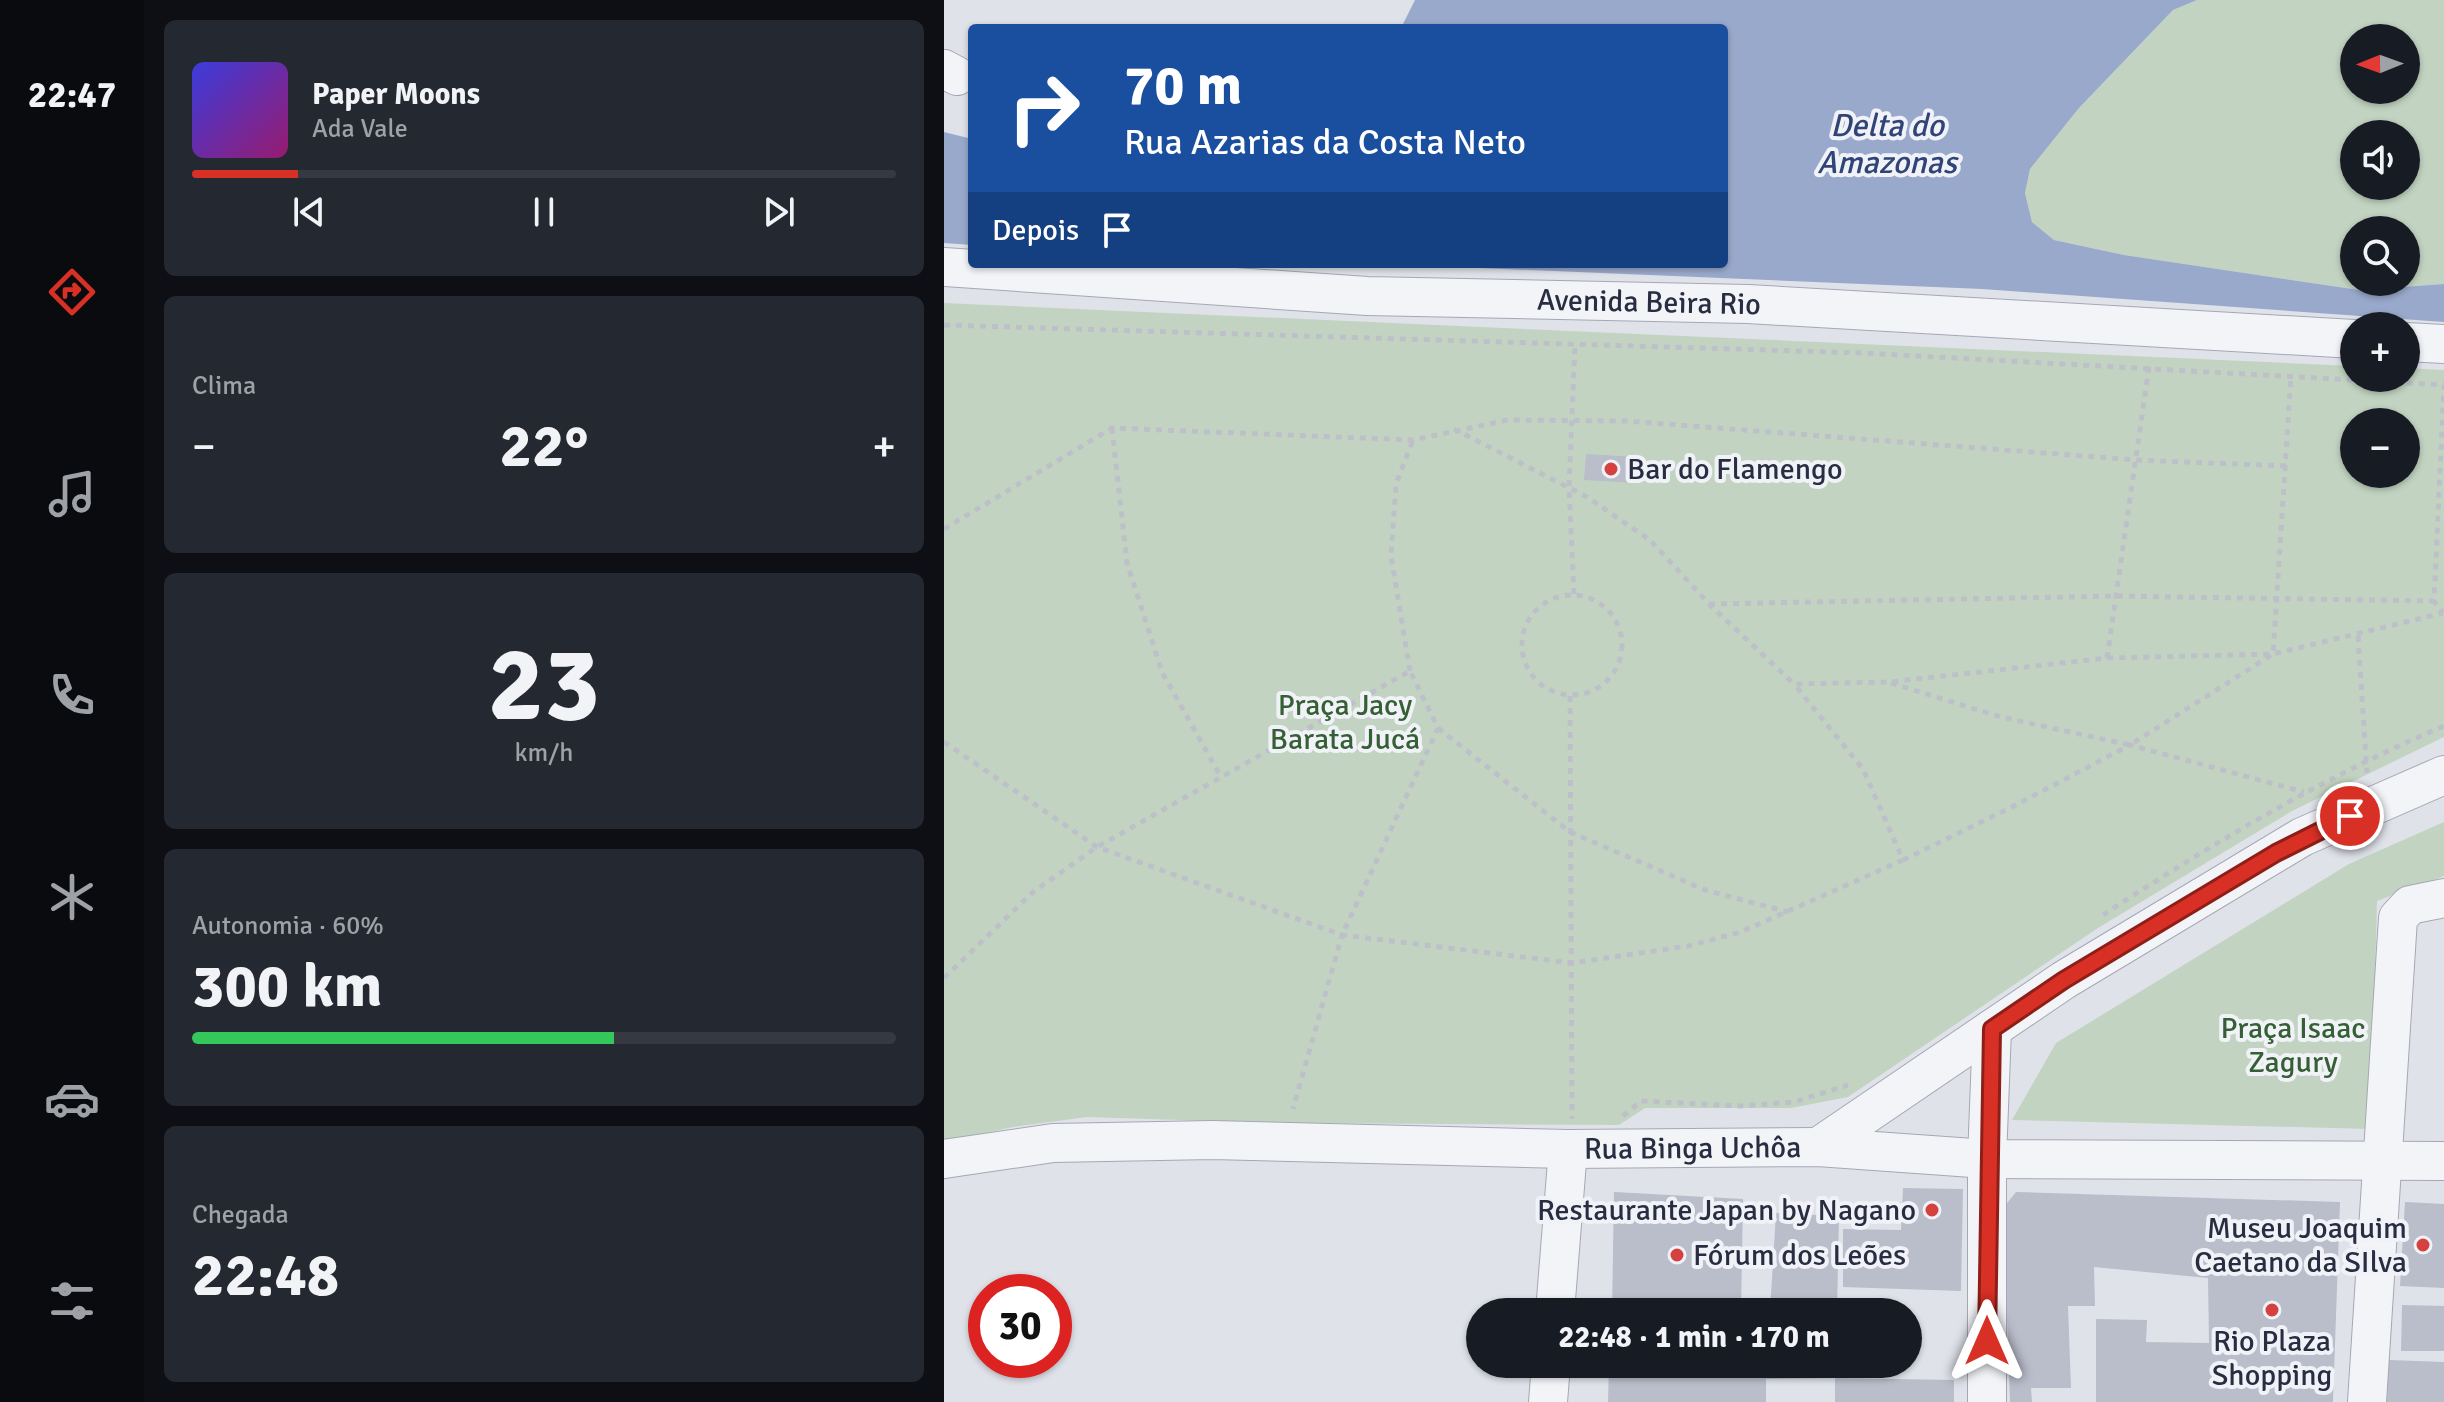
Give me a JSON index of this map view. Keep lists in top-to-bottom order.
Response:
{
  "streets": {
    "street": ["Avenida Beira Rio", "Rua Binga Uchôa"]
  },
  "water": ["Delta do Amazonas"],
  "parks": ["Praça Jacy Barata Jucá", "Praça Isaac Zagury"],
  "places": [
    "Bar do Flamengo",
    "Restaurante Japan by Nagano",
    "Museu Joaquim Caetano da SIlva",
    "Fórum dos Leões",
    "Rio Plaza Shopping"
  ],
  "north": "left",
  "page": {
    "tabs": "22:47",
    "map_buttons": ["+", "−"],
    "turn": ["70 m", "Rua Azarias da Costa Neto"],
    "song": ["Paper Moons", "Ada Vale"],
    "then": "Depois",
    "tile": [
      "Clima",
      ["23", "km/h"],
      ["Autonomia · 60%", "300 km"],
      ["Chegada", "22:48"]
    ],
    "heat": ["−", "22°", "+"],
    "limit": "30",
    "trip": "22:48 · 1 min · 170 m"
  }
}
